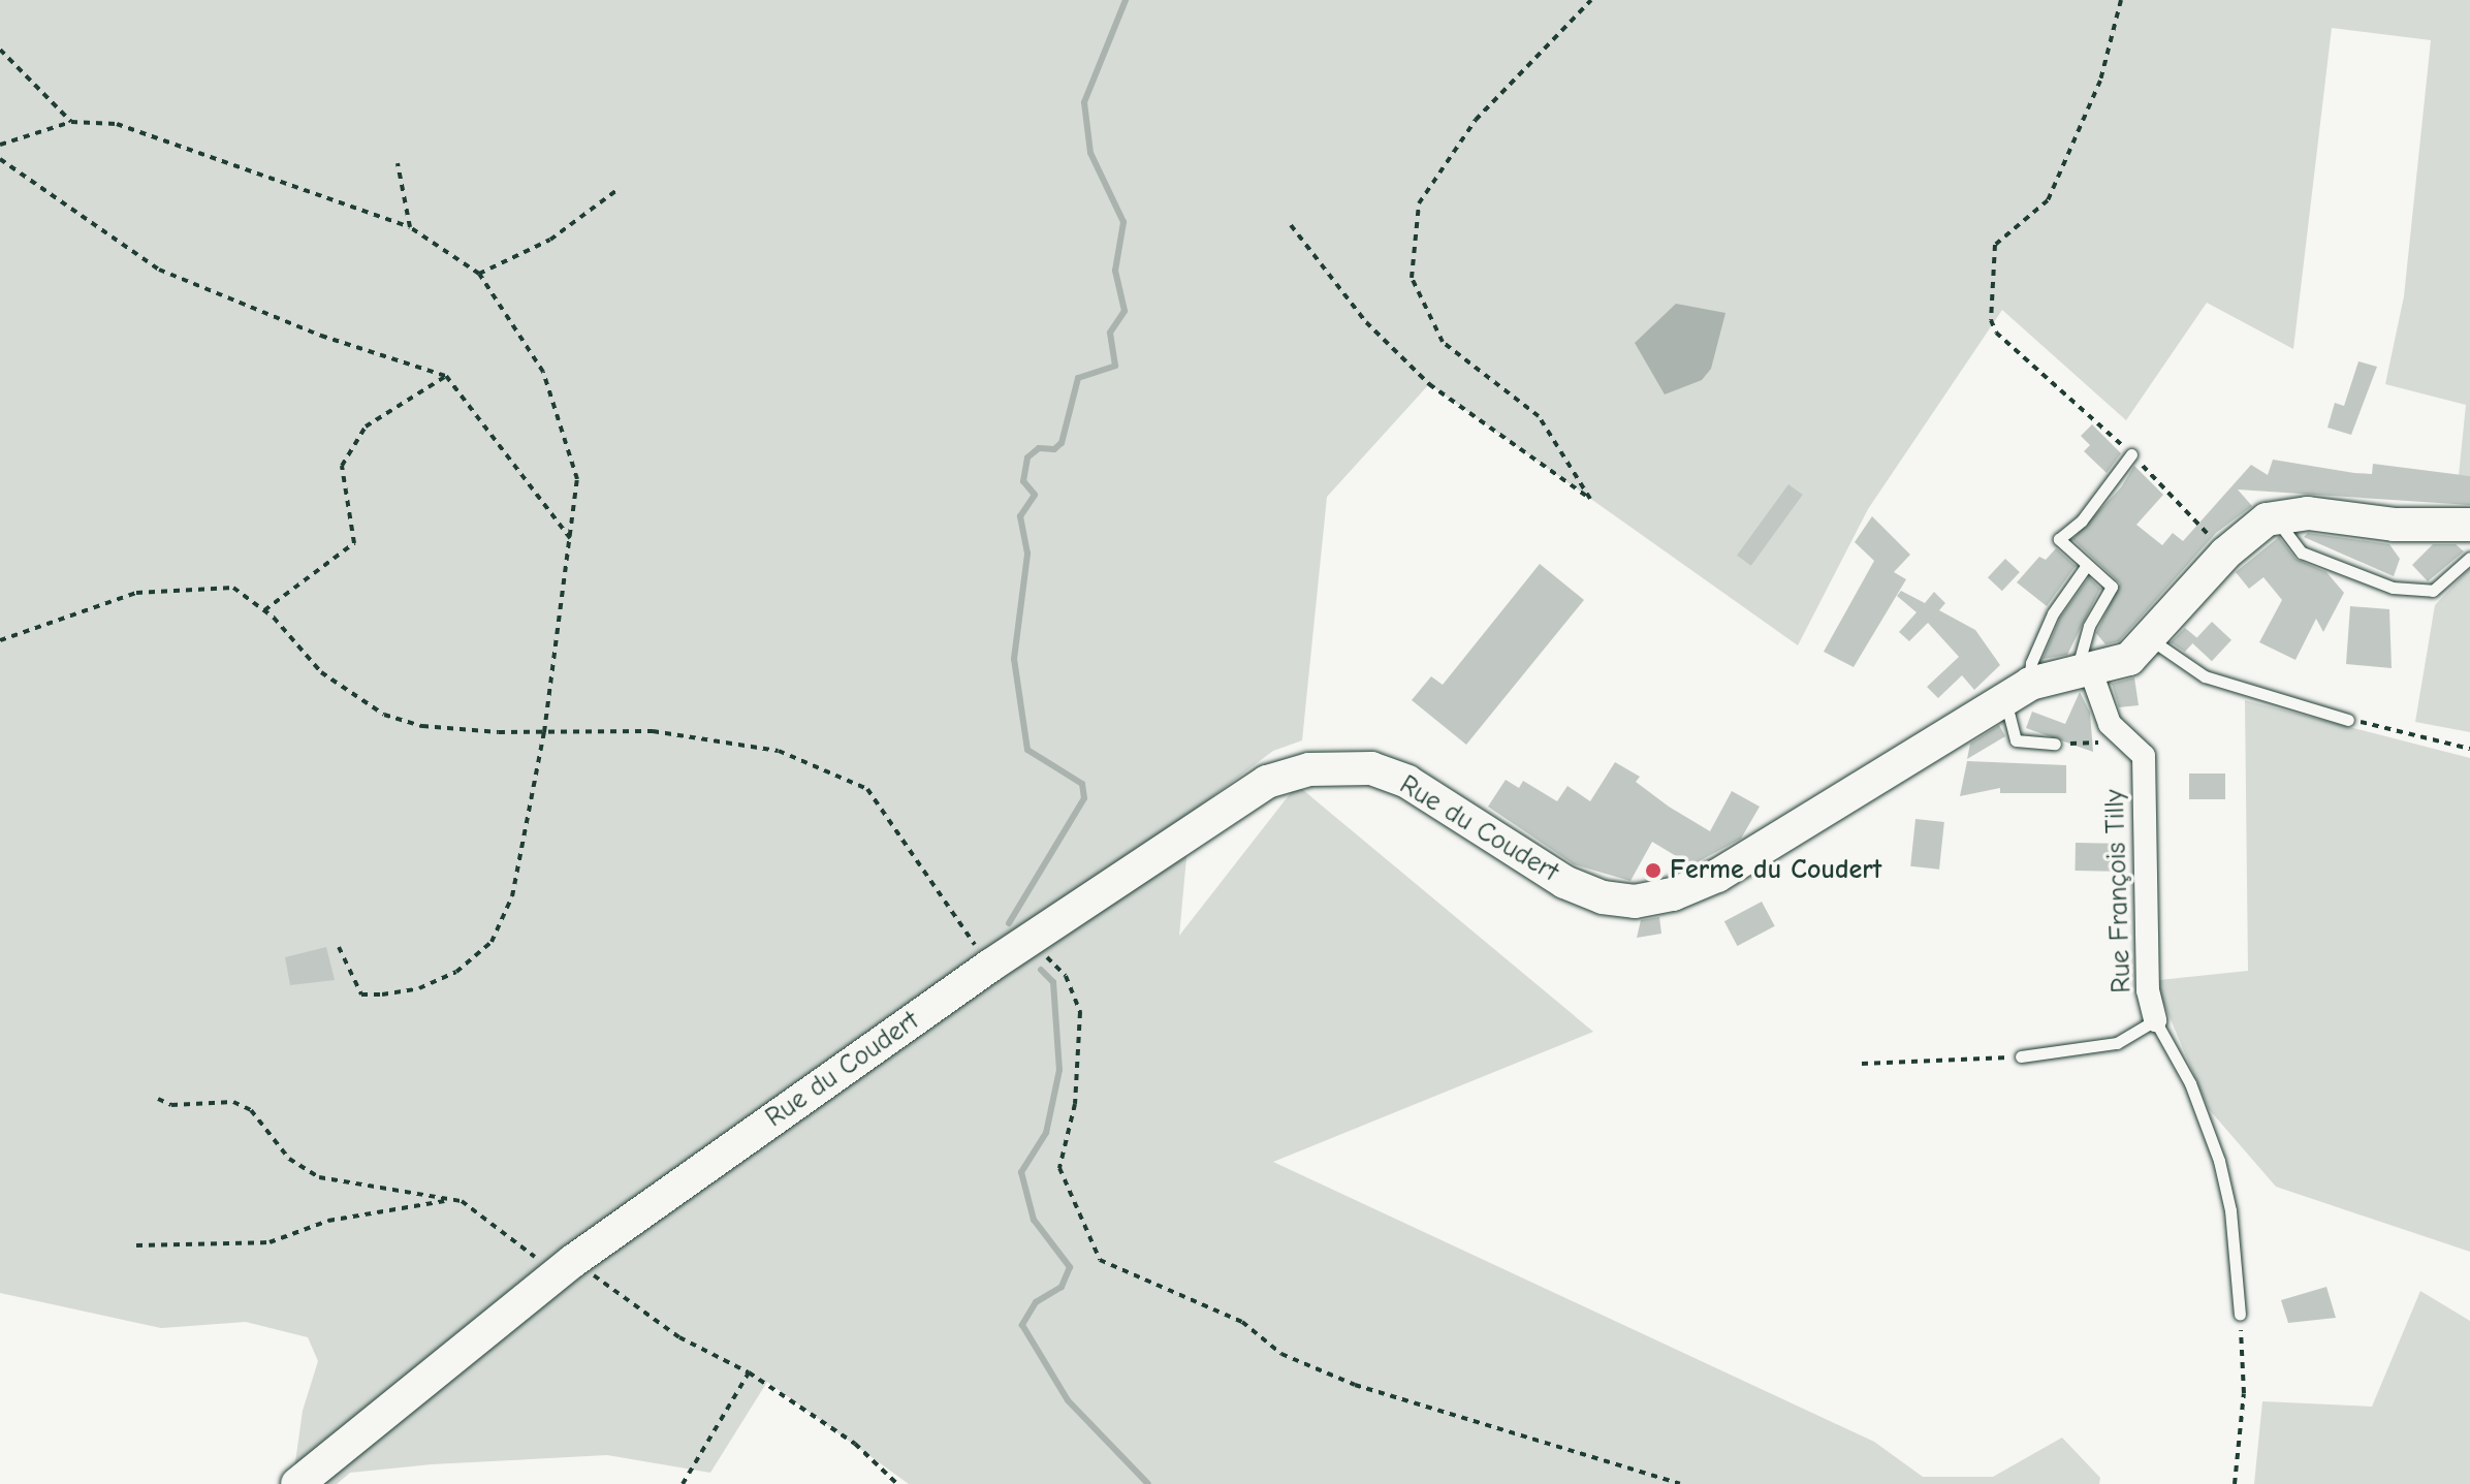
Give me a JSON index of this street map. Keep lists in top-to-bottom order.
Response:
{
  "streets": {
    "street": ["Rue du Coudert", "Rue François Tilly"]
  },
  "crossings": [
    ["Rue du Coudert", "Rue François Tilly"]
  ],
  "places": ["Ferme du Coudert"]
}
